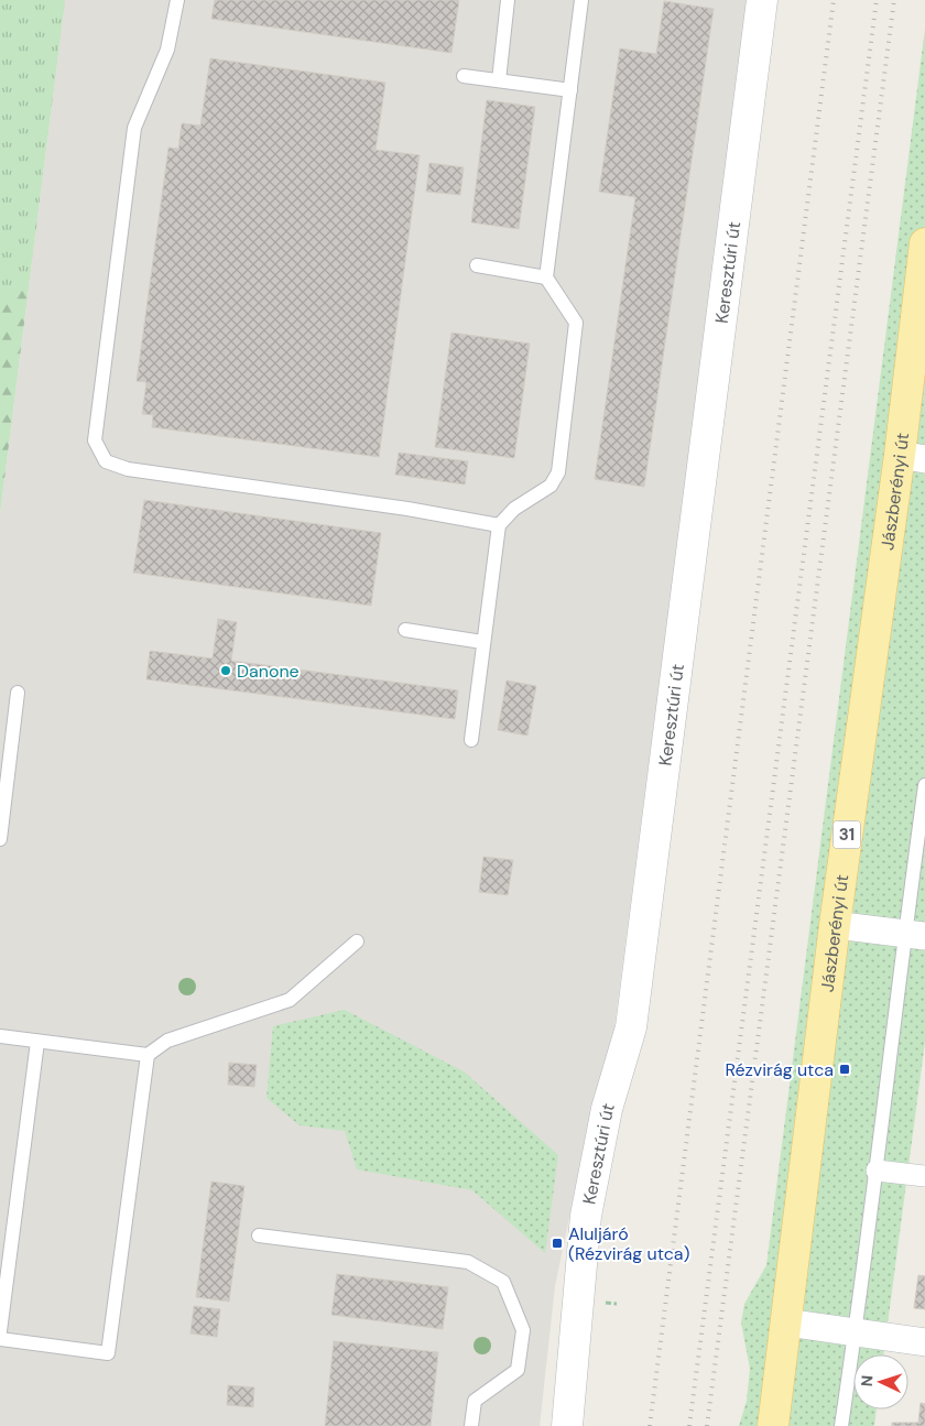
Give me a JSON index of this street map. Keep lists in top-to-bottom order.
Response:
{
  "streets": {
    "main road": ["Keresztúri út", "Jászberényi út", "31"]
  },
  "places": {
    "other": ["Danone"],
    "transit": ["Rézvirág utca", "Aluljáró (Rézvirág utca)"]
  },
  "north": "left"
}
